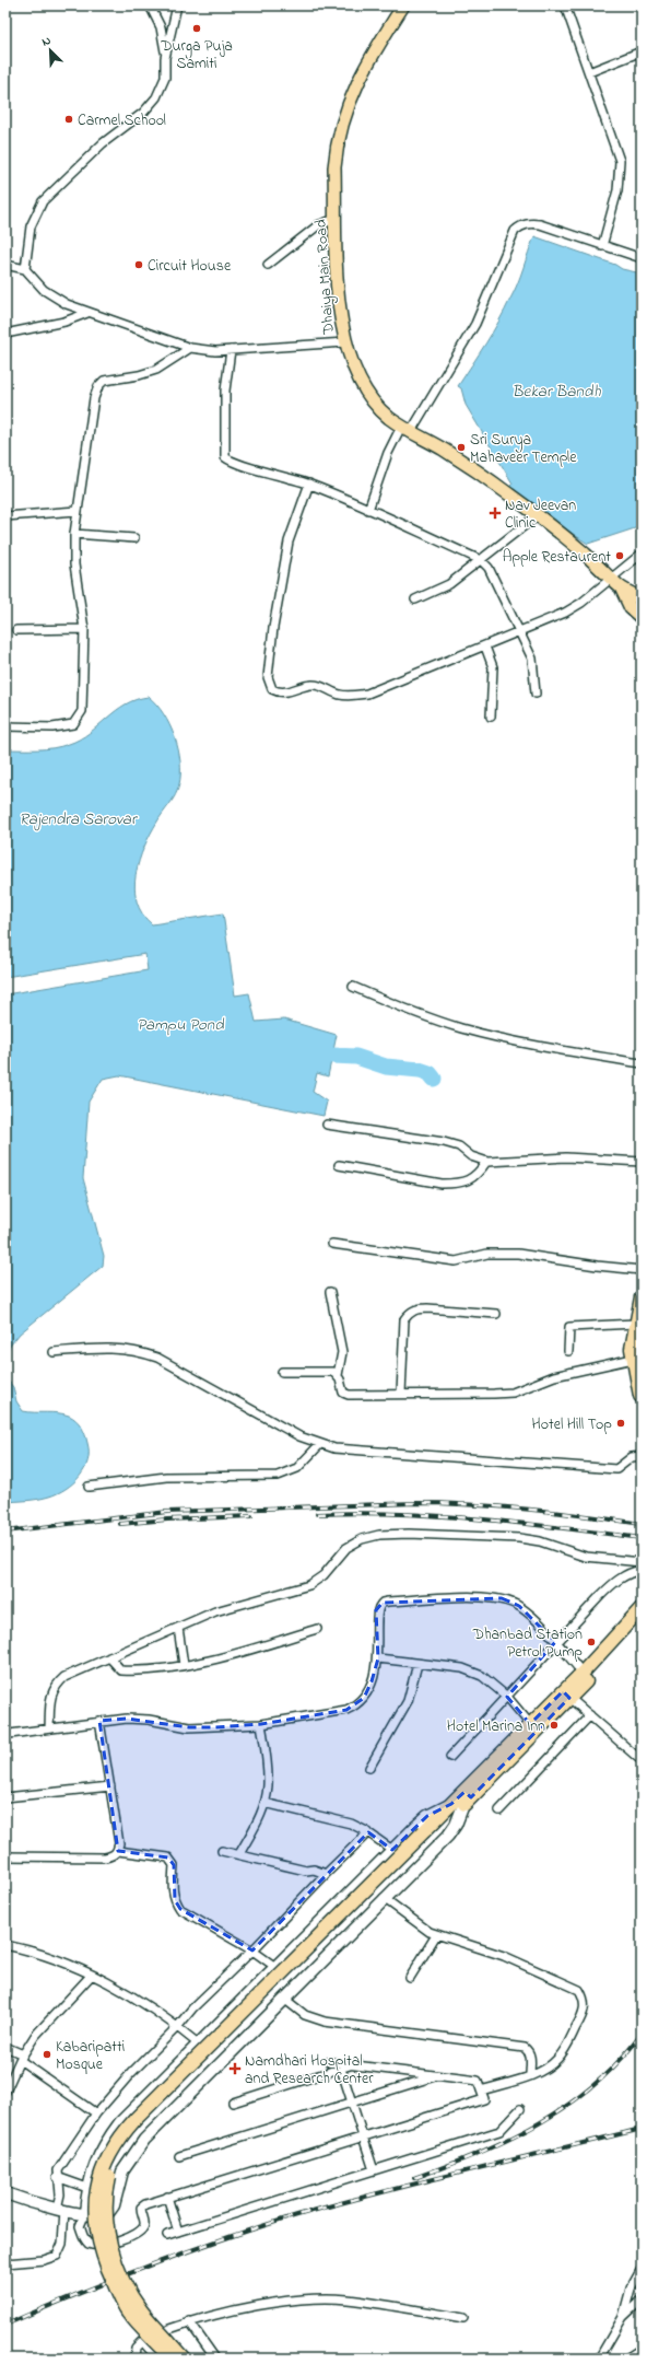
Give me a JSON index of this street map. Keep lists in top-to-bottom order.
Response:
{
  "streets": {
    "main road": ["Dhaiya Main Road"]
  },
  "water": ["Bekar Bandh", "Rajendra Sarovar", "Pampu Pond"],
  "places": {
    "other": [
      "Durga Puja Samiti",
      "Carmel School",
      "Circuit House",
      "Sri Surya Mahaveer Temple",
      "Apple Restaurent",
      "Hotel Hill Top",
      "Dhanbad Station Petrol Pump",
      "Hotel Marina Inn",
      "Kabaripatti Mosque"
    ],
    "health": ["Nav Jeevan Clinic", "Namdhari Hospital and Research Center"]
  },
  "north": "top left"
}
